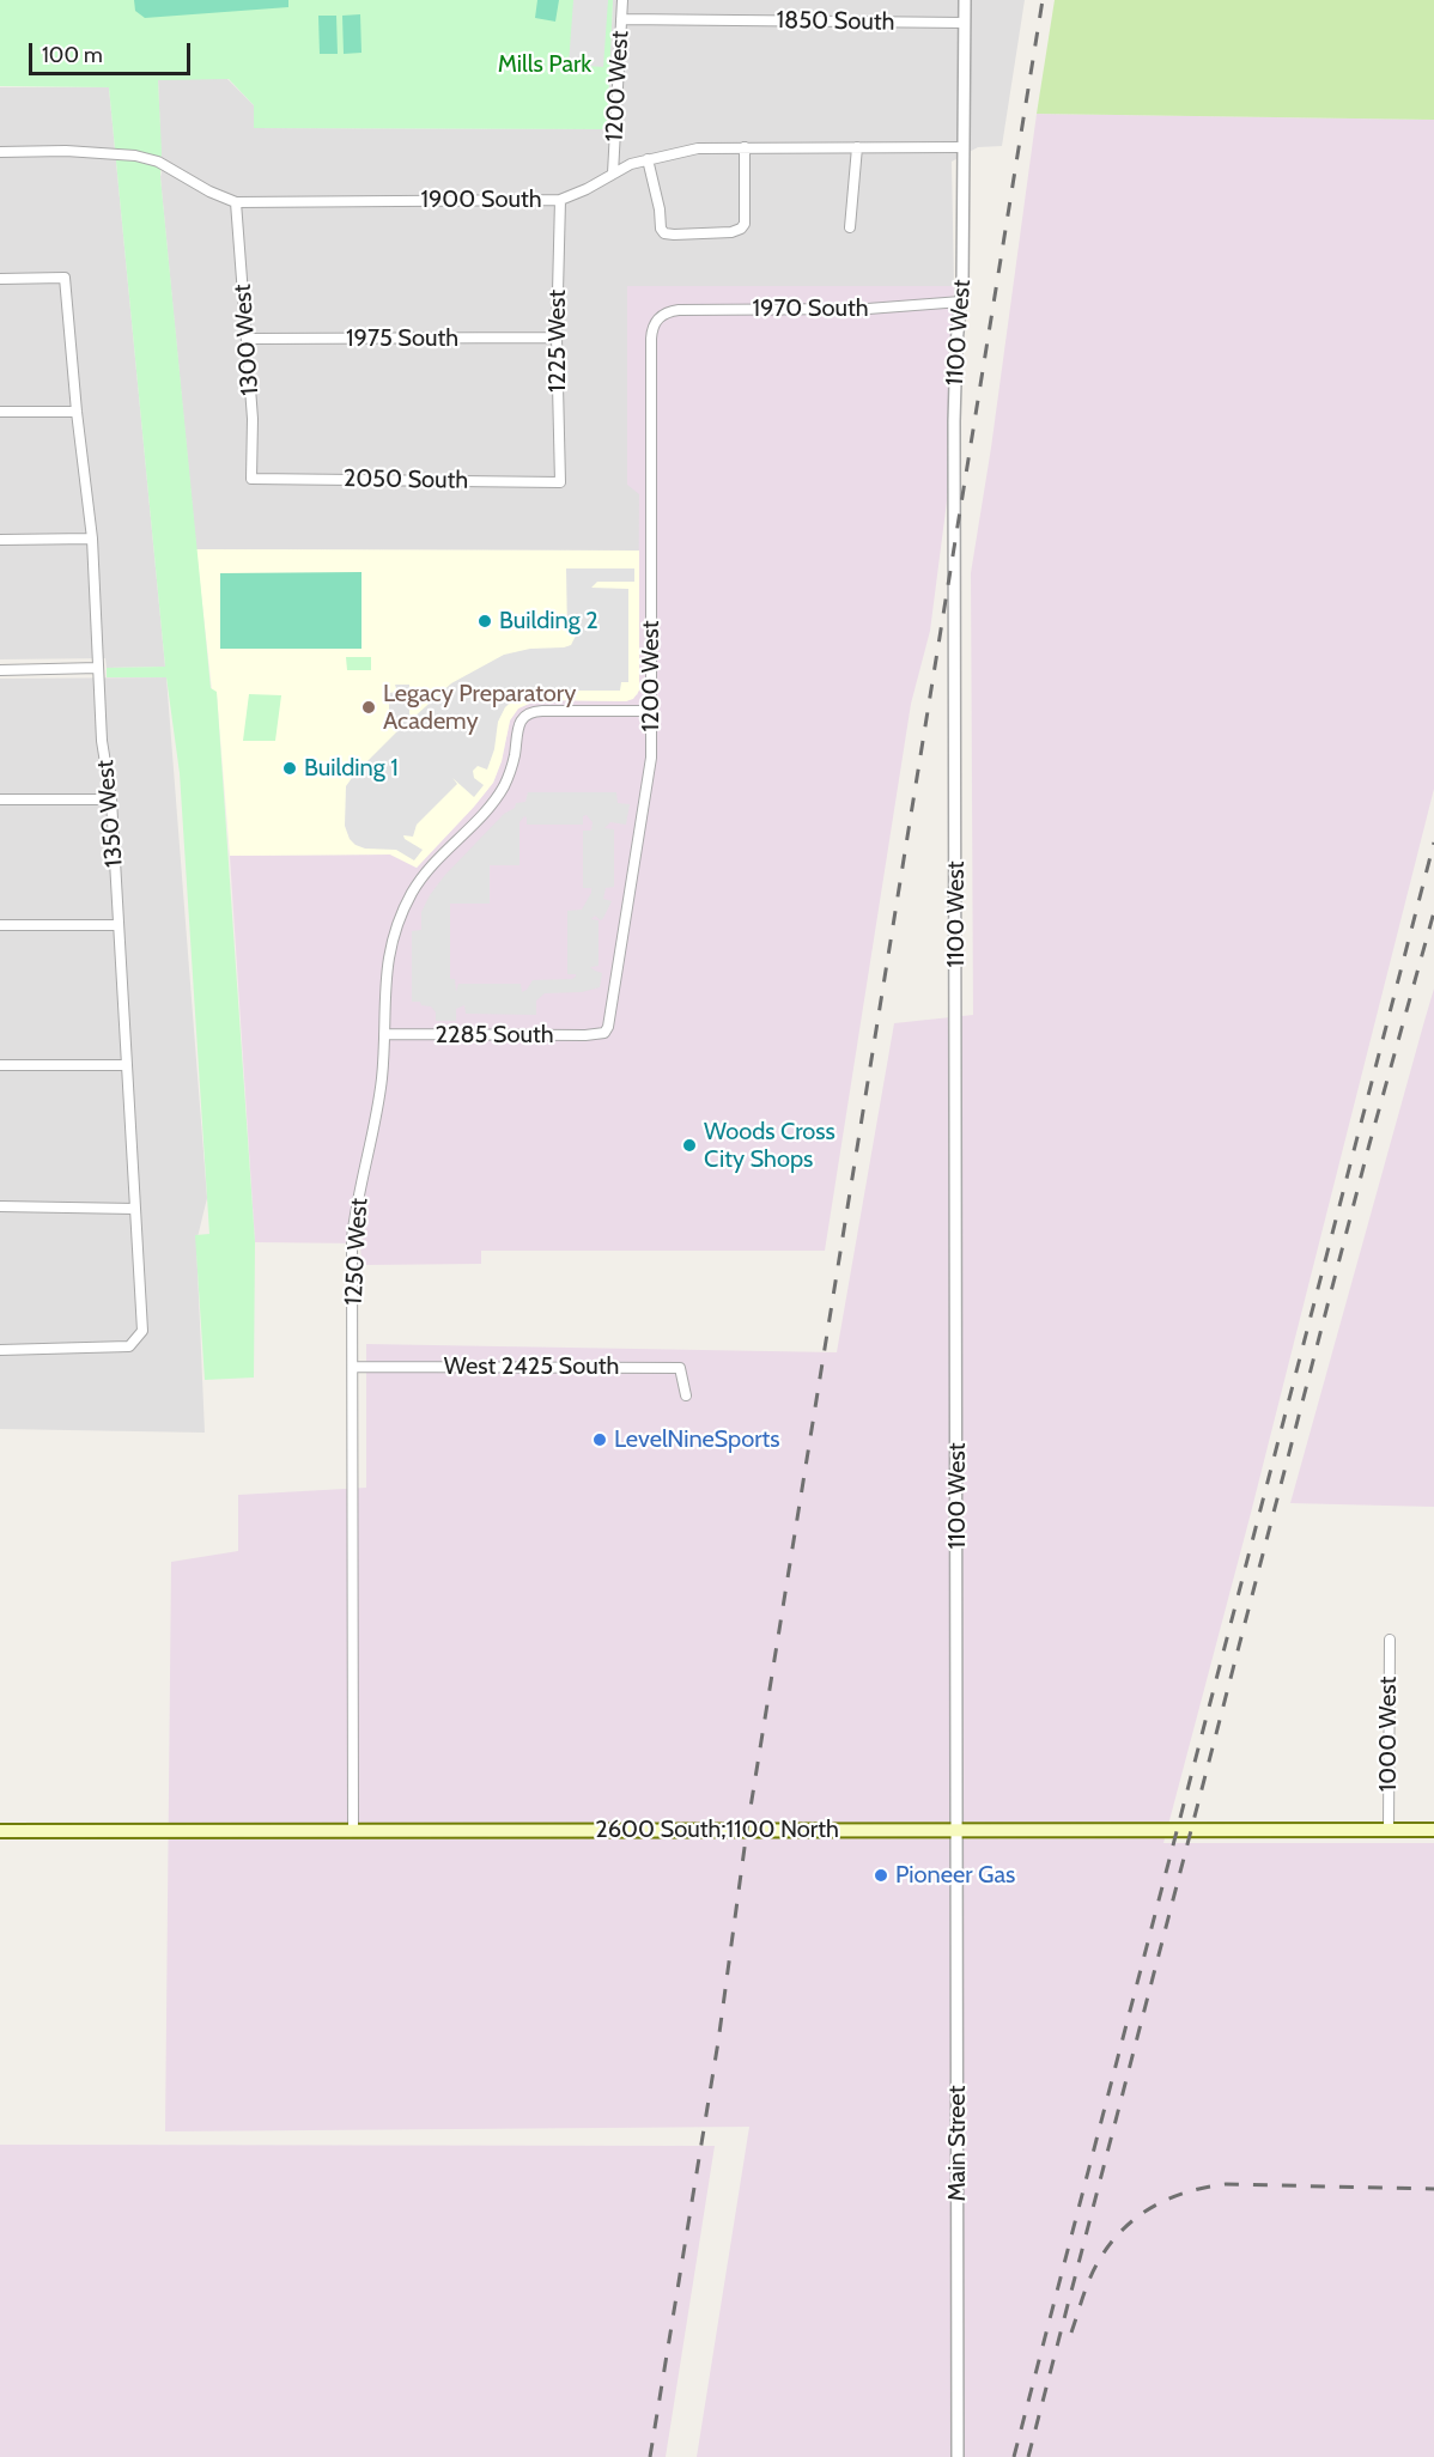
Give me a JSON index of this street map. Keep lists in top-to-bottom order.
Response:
{
  "streets": {
    "main road": ["2600 South;1100 North"],
    "street": [
      "1850 South",
      "1200 West",
      "1900 South",
      "1970 South",
      "1100 West",
      "1975 South",
      "1300 West",
      "1225 West",
      "2050 South",
      "1350 West",
      "2285 South",
      "1250 West",
      "West 2425 South",
      "1000 West",
      "Main Street"
    ]
  },
  "crossings": [
    ["1850 South", "1200 West"],
    ["1850 South", "1100 West"],
    ["1200 West", "1900 South"],
    ["1200 West", "1970 South"],
    ["1200 West", "2285 South"],
    ["1200 West", "1250 West"],
    ["1900 South", "1100 West"],
    ["1900 South", "1300 West"],
    ["1900 South", "1225 West"],
    ["1970 South", "1100 West"],
    ["1100 West", "2600 South;1100 North"],
    ["1100 West", "Main Street"],
    ["1975 South", "1300 West"],
    ["1975 South", "1225 West"],
    ["1300 West", "2050 South"],
    ["1225 West", "2050 South"],
    ["2285 South", "1250 West"],
    ["1250 West", "West 2425 South"],
    ["1250 West", "2600 South;1100 North"],
    ["1000 West", "2600 South;1100 North"],
    ["2600 South;1100 North", "Main Street"]
  ],
  "parks": ["Mills Park"],
  "places": [
    "Building 2",
    "Legacy Preparatory Academy",
    "Building 1",
    "Woods Cross City Shops",
    "LevelNineSports",
    "Pioneer Gas"
  ],
  "scale_bar": "100 m"
}
